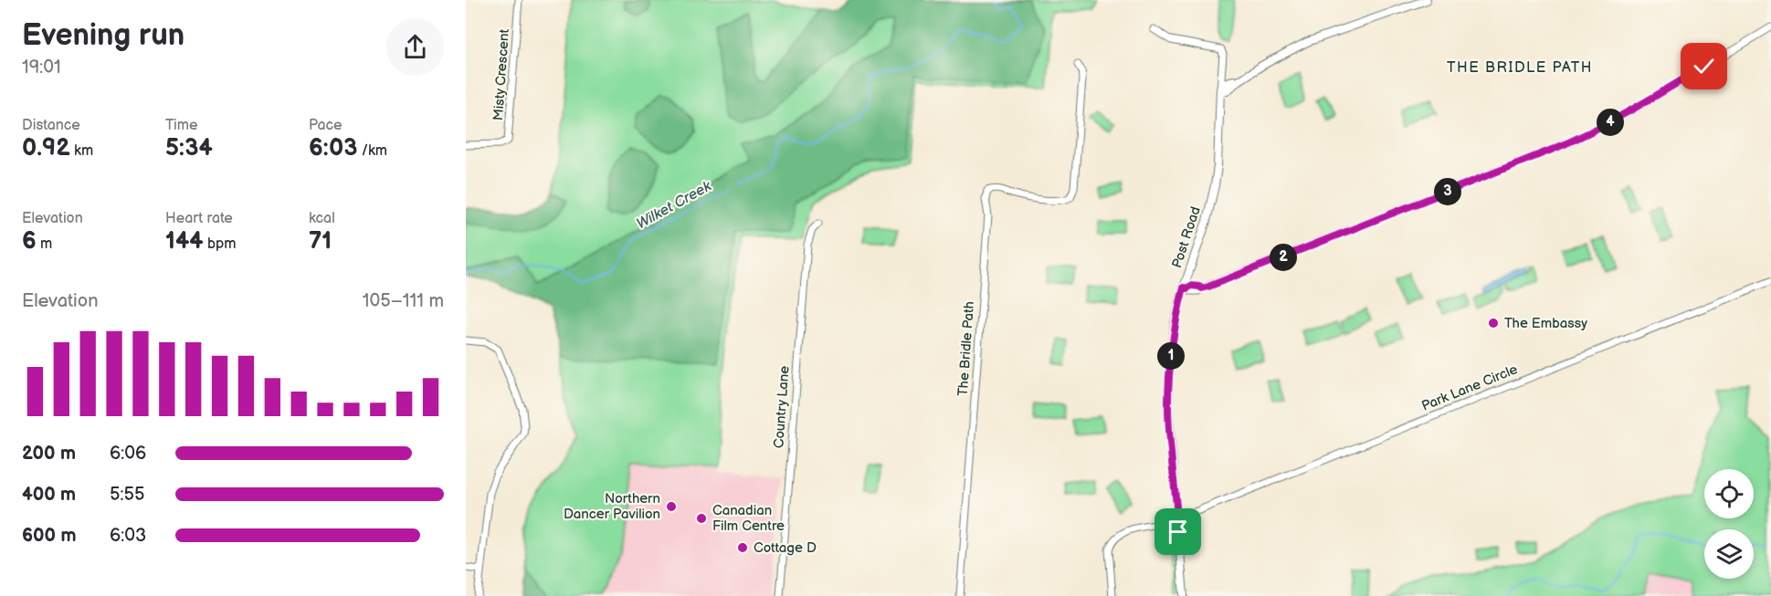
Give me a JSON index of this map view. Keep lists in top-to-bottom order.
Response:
{
  "streets": {
    "street": [
      "Misty Crescent",
      "Post Road",
      "The Bridle Path",
      "Park Lane Circle",
      "Country Lane"
    ]
  },
  "crossings": [
    ["Post Road", "Park Lane Circle"]
  ],
  "districts": ["THE BRIDLE PATH"],
  "water": ["Wilket Creek"],
  "places": [
    "The Embassy",
    "Northern Dancer Pavilion",
    "Canadian Film Centre",
    "Cottage D"
  ],
  "page": {
    "heading": ["Evening run", "19:01"],
    "stats": [
      ["Distance", "0.92 km"],
      ["Time", "5:34"],
      ["Pace", "6:03 /km"],
      ["Elevation", "6 m"],
      ["Heart rate", "144 bpm"],
      ["kcal", "71"]
    ],
    "pins": [
      "4",
      "3",
      "2",
      "1"
    ],
    "chart": ["Elevation", "105–111 m"],
    "list": [
      {
        "name": "200 m",
        "note": "6:06"
      },
      {
        "name": "400 m",
        "note": "5:55"
      },
      {
        "name": "600 m",
        "note": "6:03"
      }
    ]
  }
}
